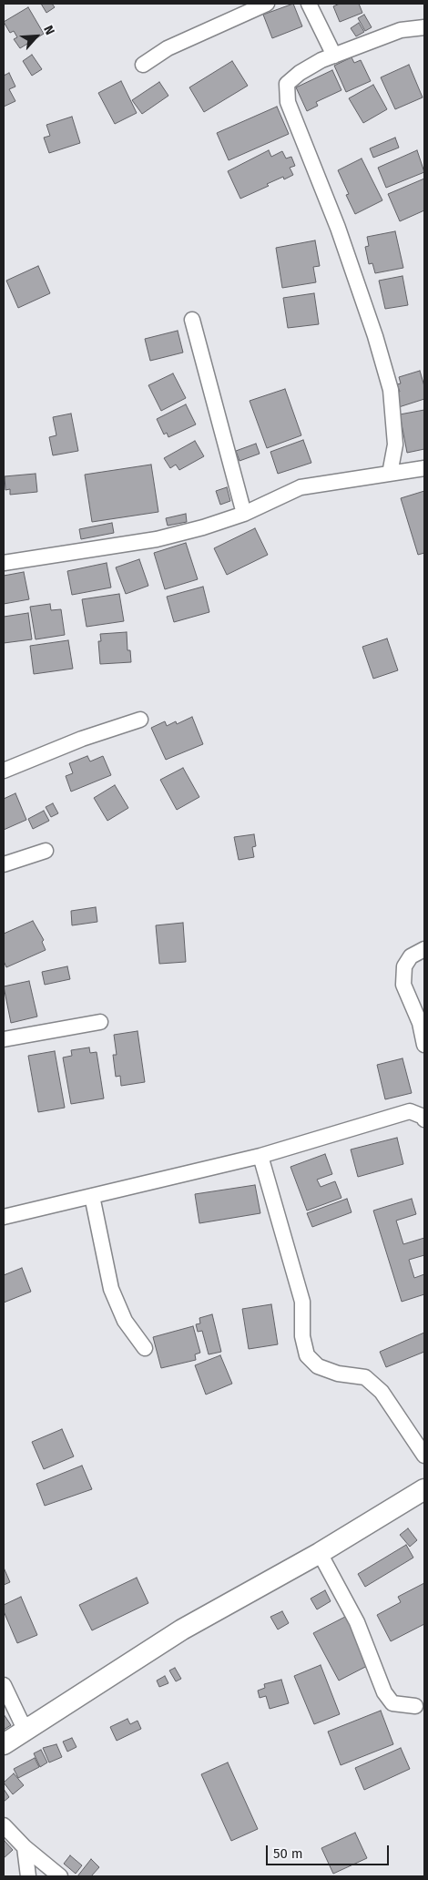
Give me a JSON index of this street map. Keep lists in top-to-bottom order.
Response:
{
  "scale_bar": "50 m",
  "north": "top right"
}
